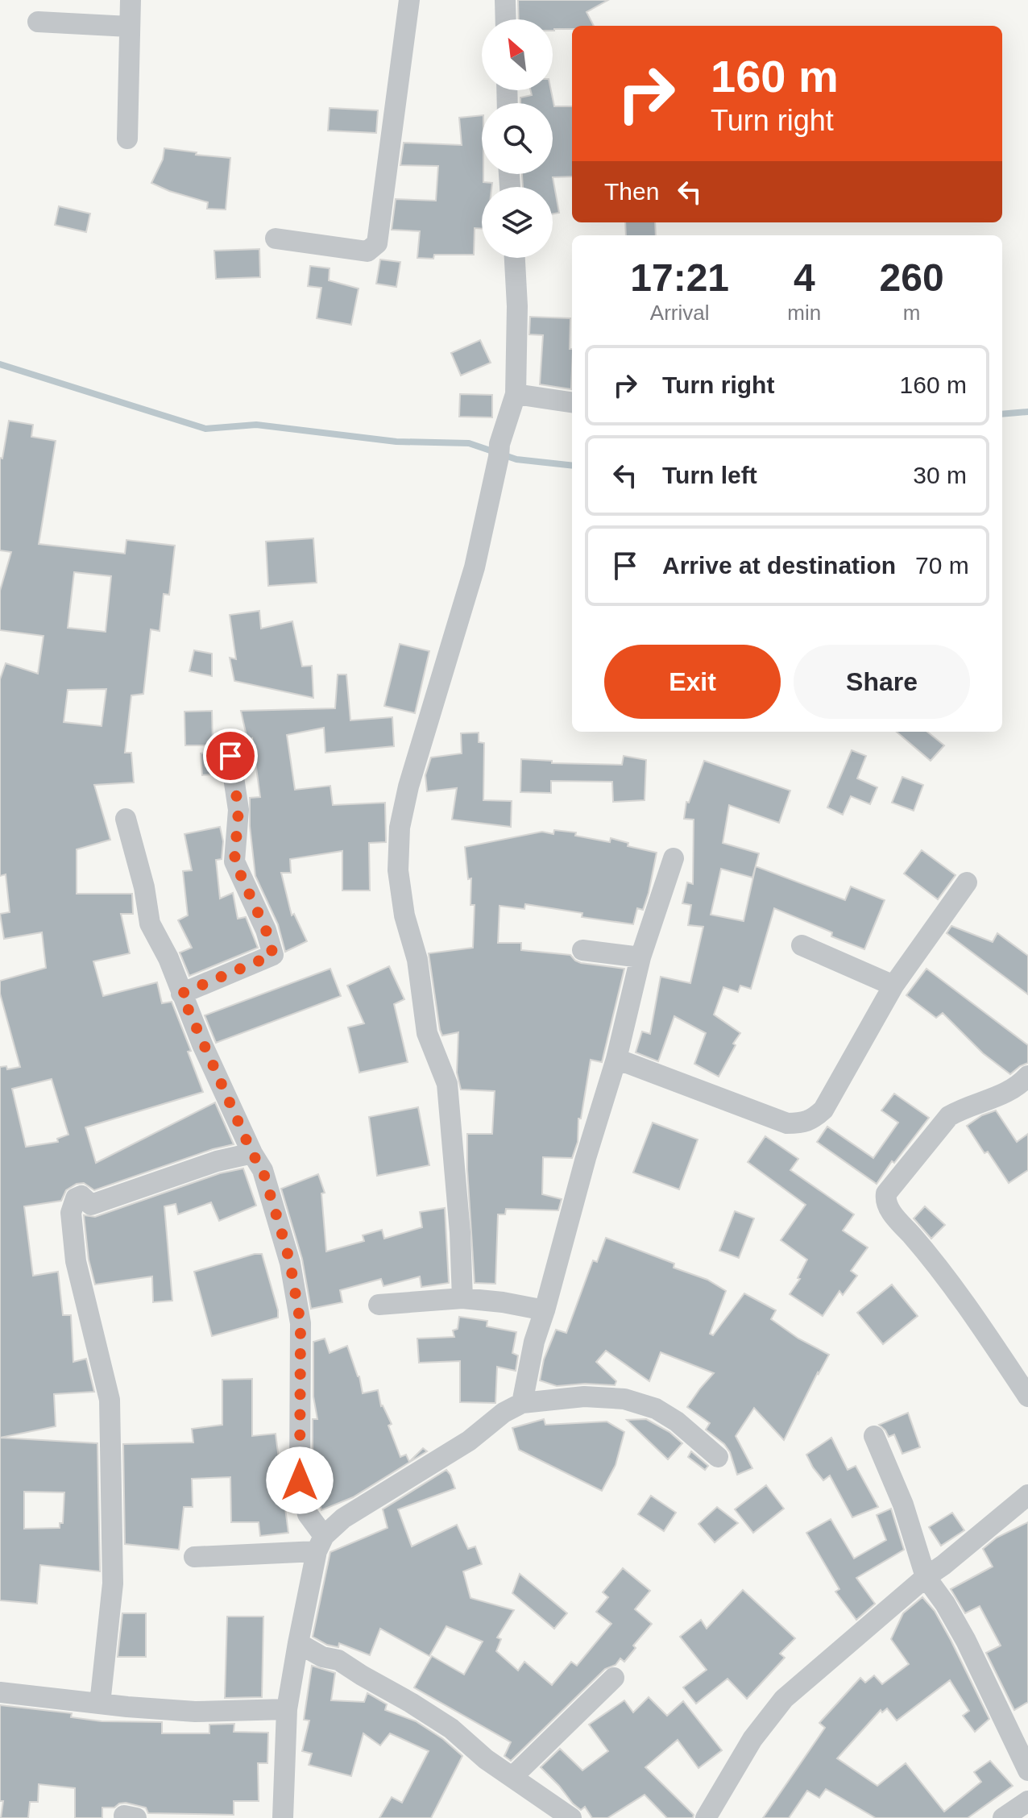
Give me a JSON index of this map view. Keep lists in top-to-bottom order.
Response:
{
  "north": "top left",
  "page": {
    "turn": ["160 m", "Turn right"],
    "then": "Then",
    "eta": [
      "17:21",
      "Arrival",
      "4",
      "min",
      "260",
      "m"
    ],
    "list": [
      {
        "name": "Turn right",
        "value": "160 m"
      },
      {
        "name": "Turn left",
        "value": "30 m"
      },
      {
        "name": "Arrive at destination",
        "value": "70 m"
      }
    ],
    "buttons": ["Exit", "Share"]
  }
}
